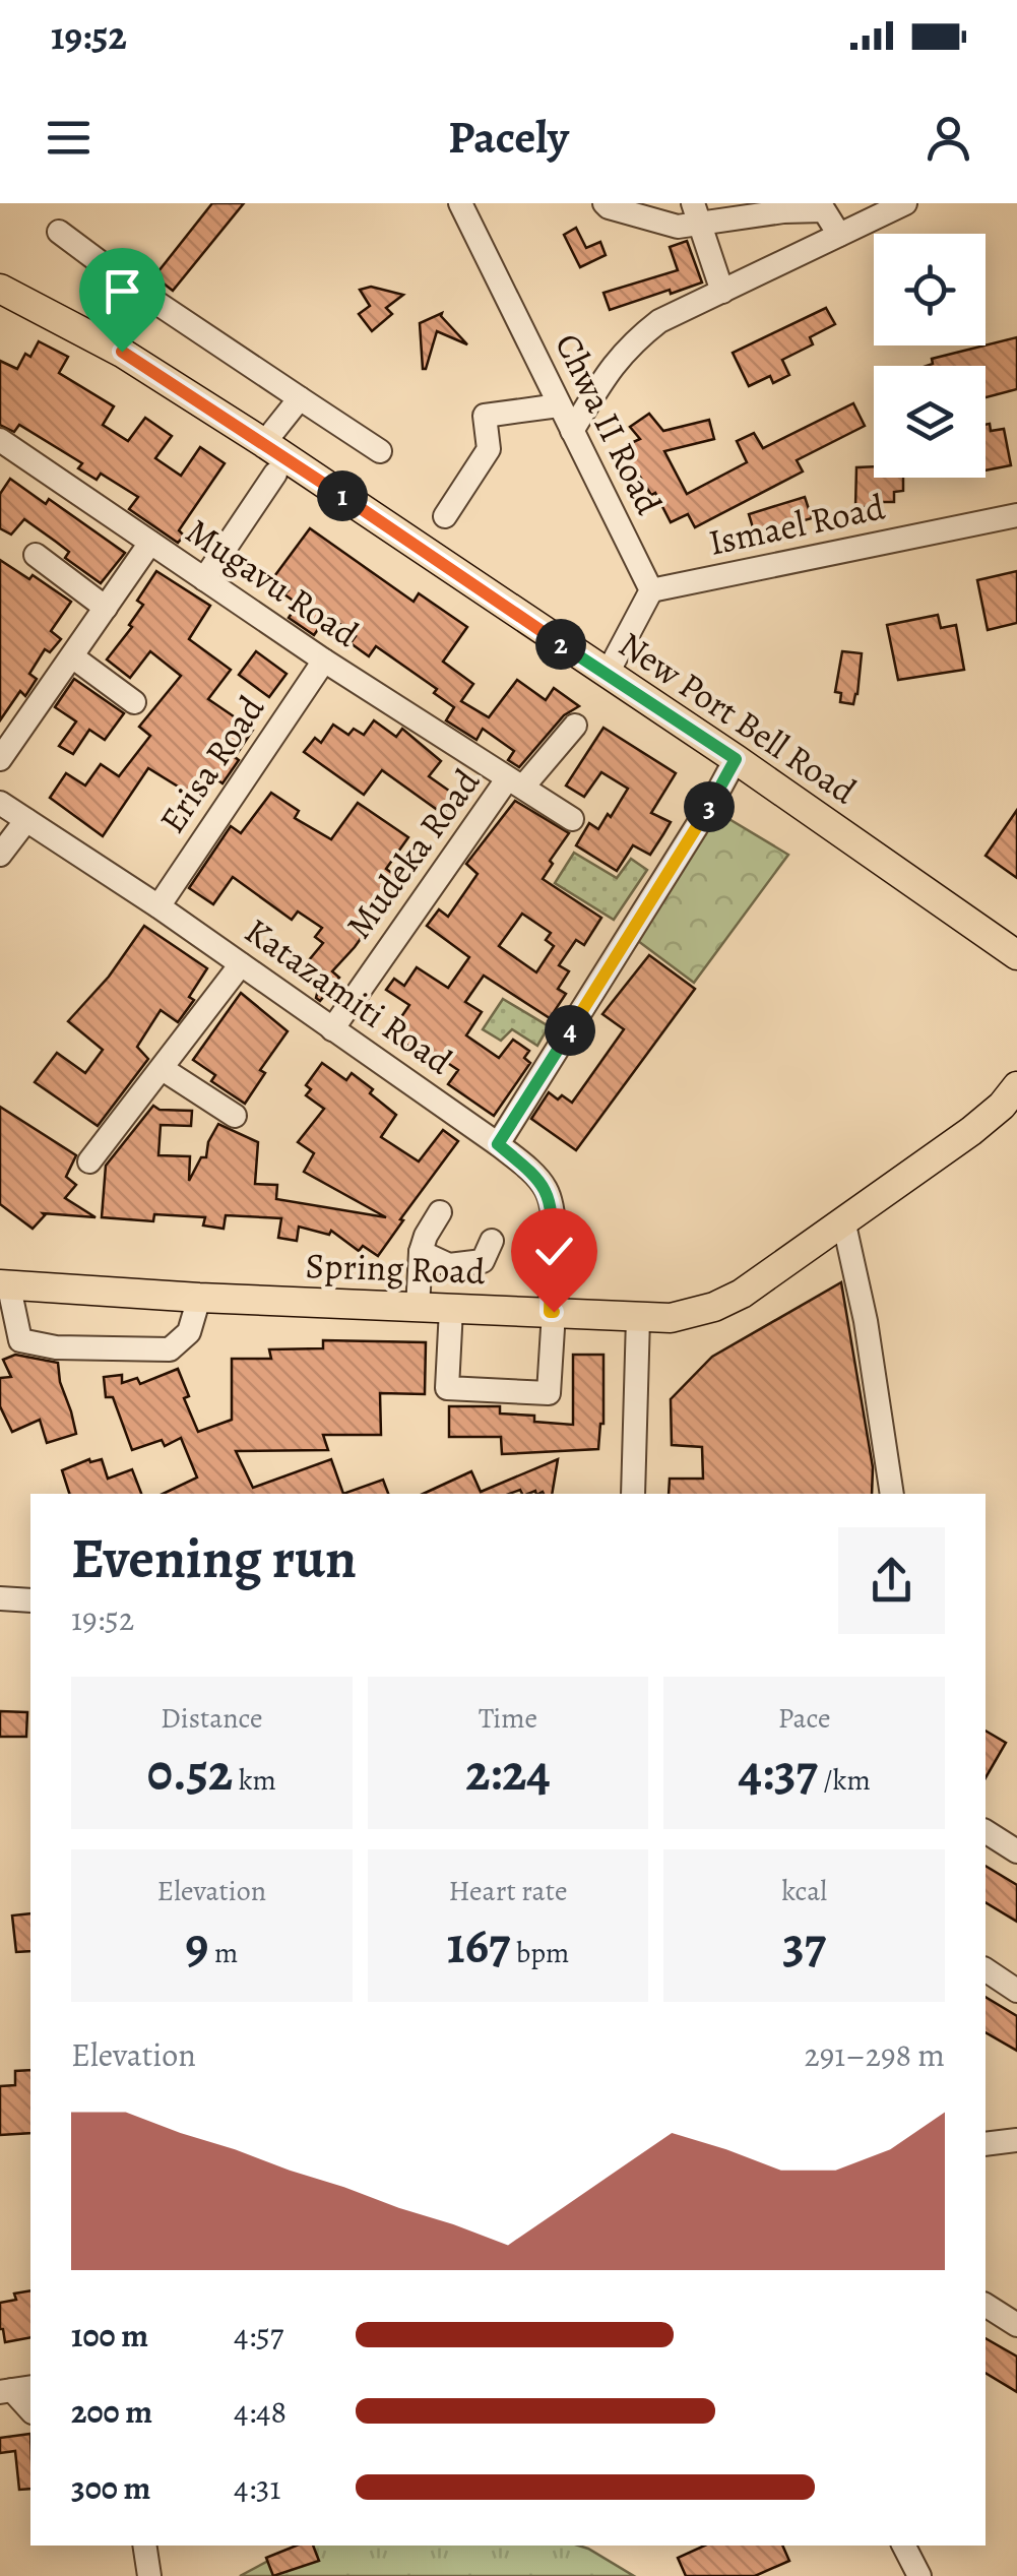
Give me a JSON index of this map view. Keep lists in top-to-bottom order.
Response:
{
  "streets": {
    "main road": ["New Port Bell Road", "Spring Road"],
    "street": [
      "Chwa II Road",
      "Ismael Road",
      "Mugavu Road",
      "Erisa Road",
      "Mudeka Road",
      "Katazamiti Road"
    ]
  },
  "crossings": [
    ["Chwa II Road", "Ismael Road"],
    ["Mugavu Road", "Erisa Road"],
    ["Mugavu Road", "Mudeka Road"],
    ["Erisa Road", "Katazamiti Road"],
    ["Mudeka Road", "Katazamiti Road"],
    ["Katazamiti Road", "Spring Road"]
  ],
  "page": {
    "status": "19:52",
    "header": "Pacely",
    "pins": [
      "1",
      "2",
      "3",
      "4"
    ],
    "heading": ["Evening run", "19:52"],
    "stats": [
      ["Distance", "0.52 km"],
      ["Time", "2:24"],
      ["Pace", "4:37 /km"],
      ["Elevation", "9 m"],
      ["Heart rate", "167 bpm"],
      ["kcal", "37"]
    ],
    "chart": ["Elevation", "291–298 m"],
    "list": [
      {
        "name": "100 m",
        "note": "4:57"
      },
      {
        "name": "200 m",
        "note": "4:48"
      },
      {
        "name": "300 m",
        "note": "4:31"
      }
    ]
  }
}
